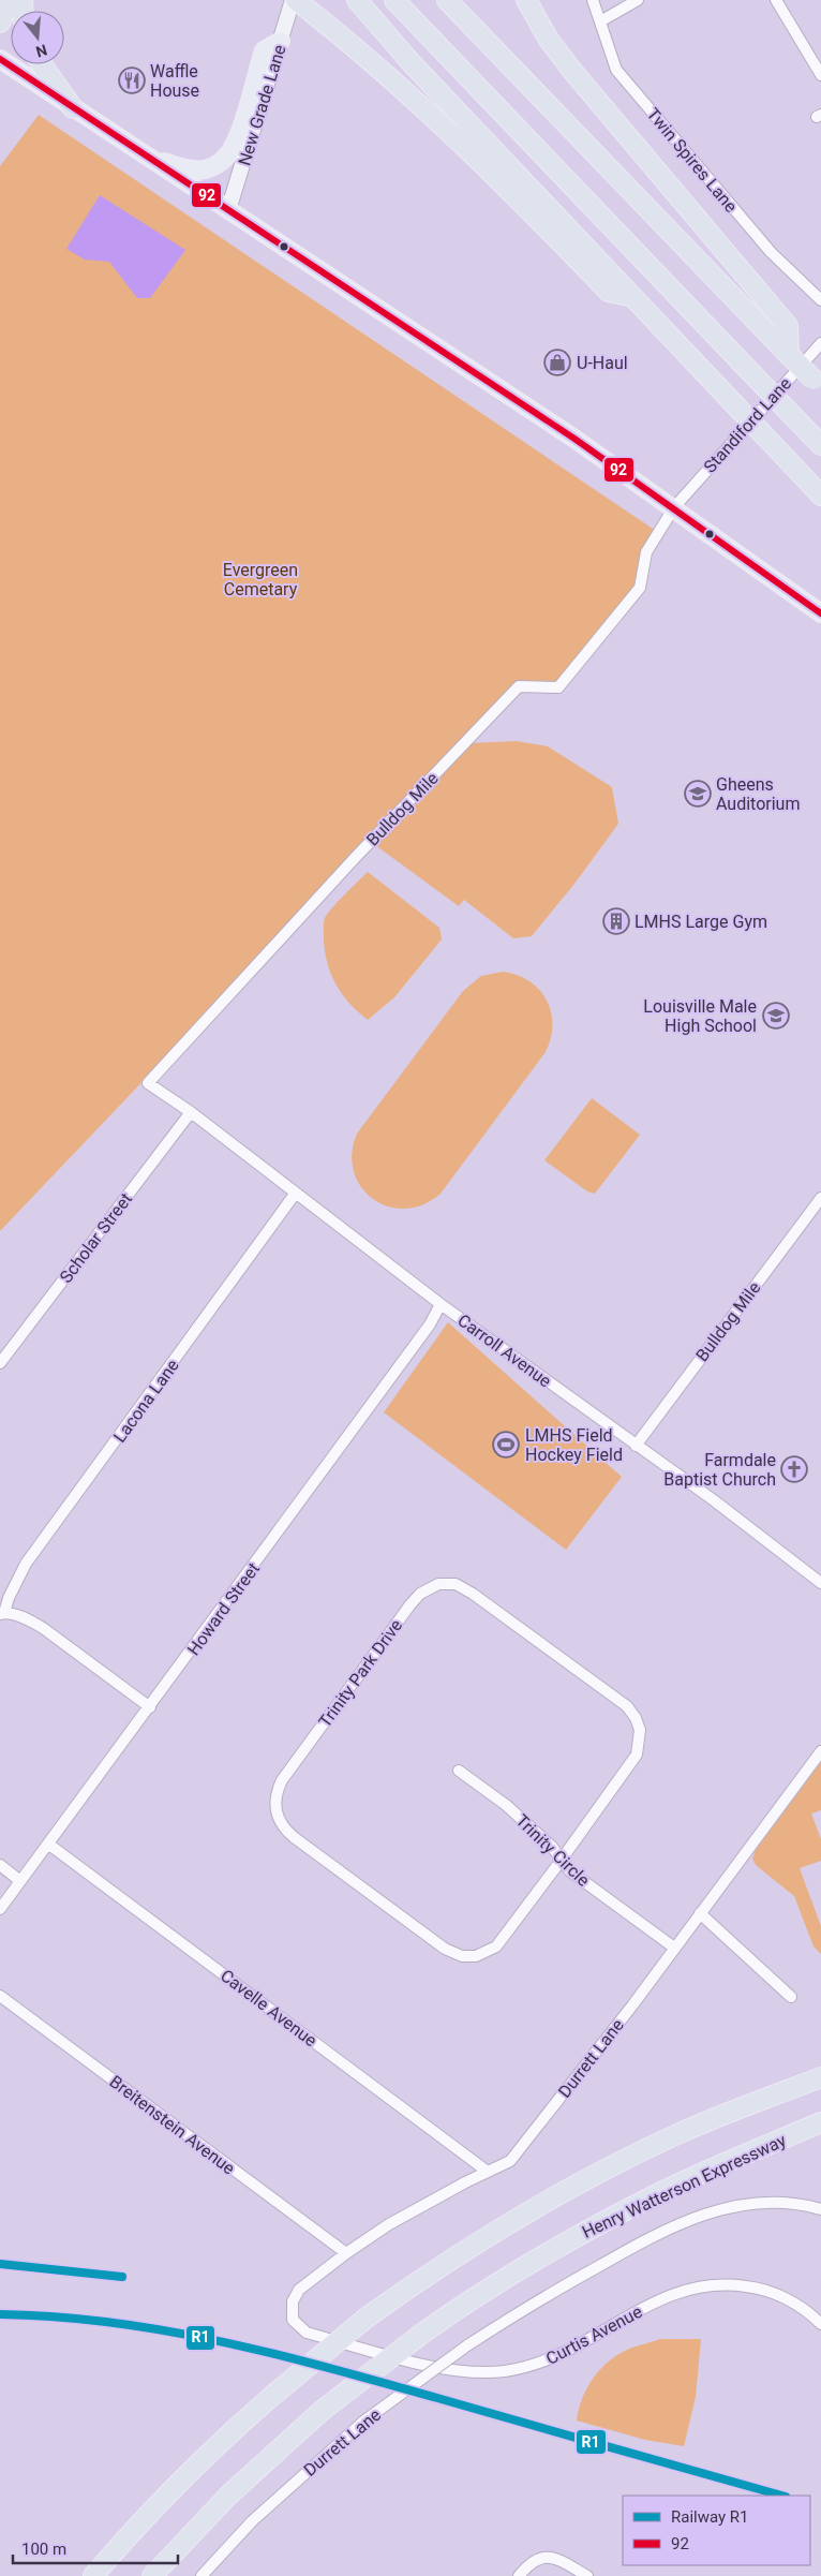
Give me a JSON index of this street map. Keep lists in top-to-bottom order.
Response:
{
  "streets": {
    "highway": ["Henry Watterson Expressway"],
    "main road": ["New Grade Lane"],
    "street": [
      "Twin Spires Lane",
      "Standiford Lane",
      "Bulldog Mile",
      "Scholar Street",
      "Carroll Avenue",
      "Lacona Lane",
      "Howard Street",
      "Trinity Park Drive",
      "Trinity Circle",
      "Cavelle Avenue",
      "Durrett Lane",
      "Breitenstein Avenue",
      "Curtis Avenue"
    ]
  },
  "crossings": [
    ["Standiford Lane", "Bulldog Mile"],
    ["Bulldog Mile", "Scholar Street"],
    ["Bulldog Mile", "Carroll Avenue"],
    ["Scholar Street", "Carroll Avenue"],
    ["Carroll Avenue", "Lacona Lane"],
    ["Carroll Avenue", "Howard Street"],
    ["Howard Street", "Cavelle Avenue"],
    ["Trinity Park Drive", "Trinity Circle"],
    ["Trinity Circle", "Durrett Lane"],
    ["Cavelle Avenue", "Durrett Lane"],
    ["Durrett Lane", "Breitenstein Avenue"],
    ["Durrett Lane", "Curtis Avenue"]
  ],
  "parks": ["Evergreen Cemetary"],
  "places": {
    "restaurant": ["Waffle House"],
    "shop": ["U-Haul"],
    "school or university": ["Gheens Auditorium", "Louisville Male High School"],
    "building": ["LMHS Large Gym"],
    "sports": ["LMHS Field Hockey Field"],
    "church": ["Farmdale Baptist Church"]
  },
  "lines": ["transit line 92", "rail line R1"],
  "legend": ["Railway R1", "92"],
  "scale_bar": "100 m",
  "north": "bottom"
}
